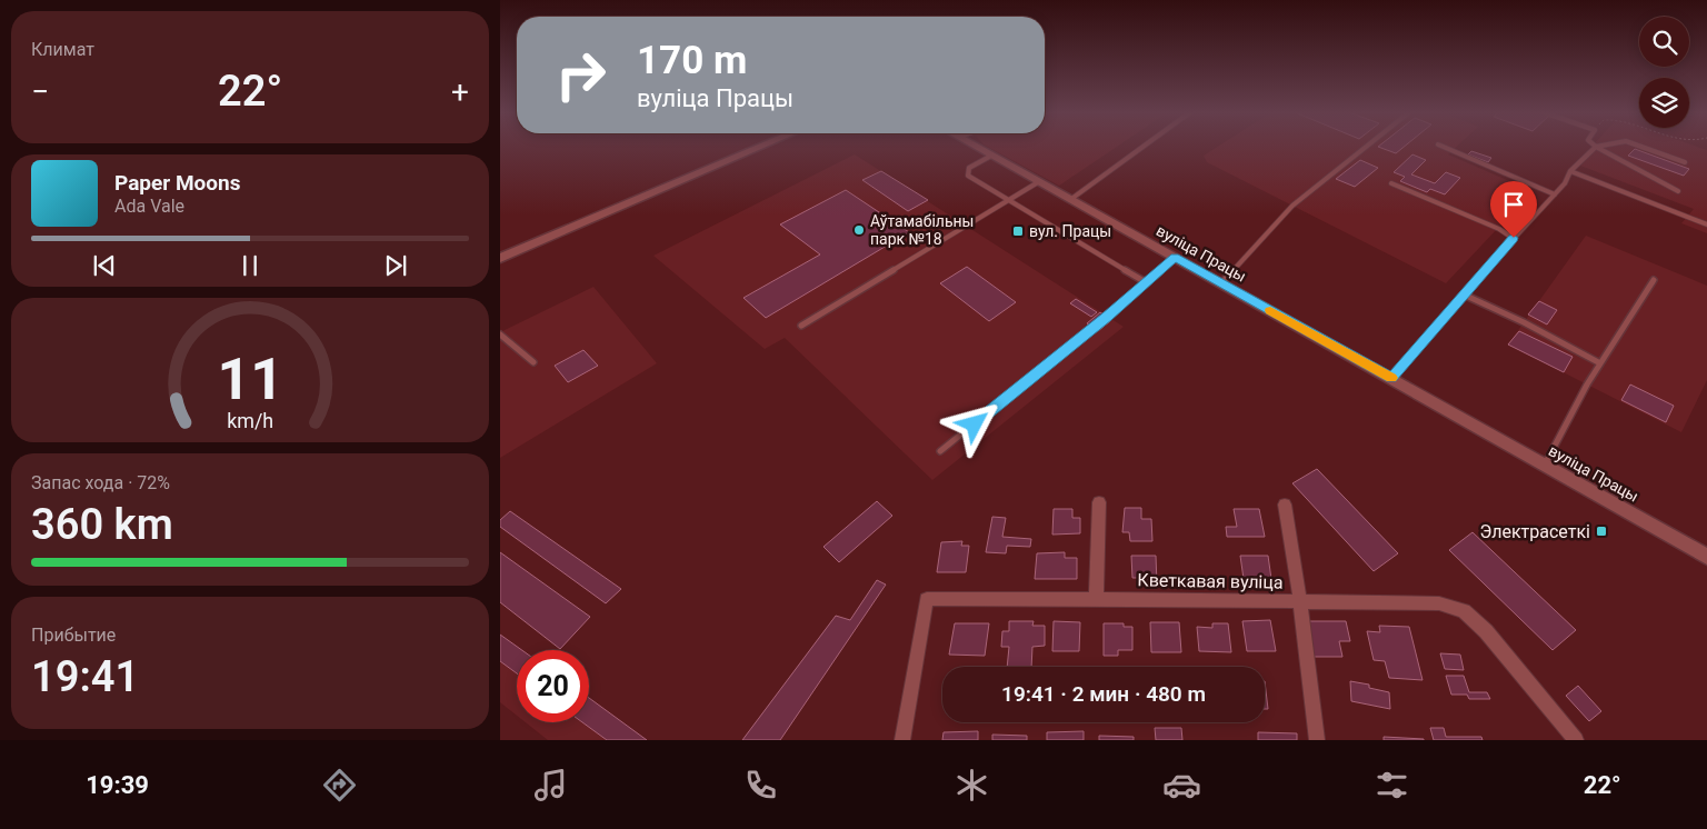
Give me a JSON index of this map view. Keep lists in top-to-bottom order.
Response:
{
  "streets": {
    "street": ["вуліца Працы", "Кветкавая вуліца"]
  },
  "places": {
    "other": ["Аўтамабільны парк №18"],
    "transit": ["вул. Працы", "Электрасеткі"]
  },
  "page": {
    "tile": [
      "Климат",
      ["Запас хода · 72%", "360 km"],
      ["Прибытие", "19:41"]
    ],
    "turn": ["170 m", "вуліца Працы"],
    "heat": ["−", "22°", "+"],
    "song": ["Paper Moons", "Ada Vale"],
    "limit": "20",
    "trip": "19:41 · 2 мин · 480 m",
    "tabs": ["19:39", "22°"],
    "gauge": ["11", "km/h"]
  }
}
